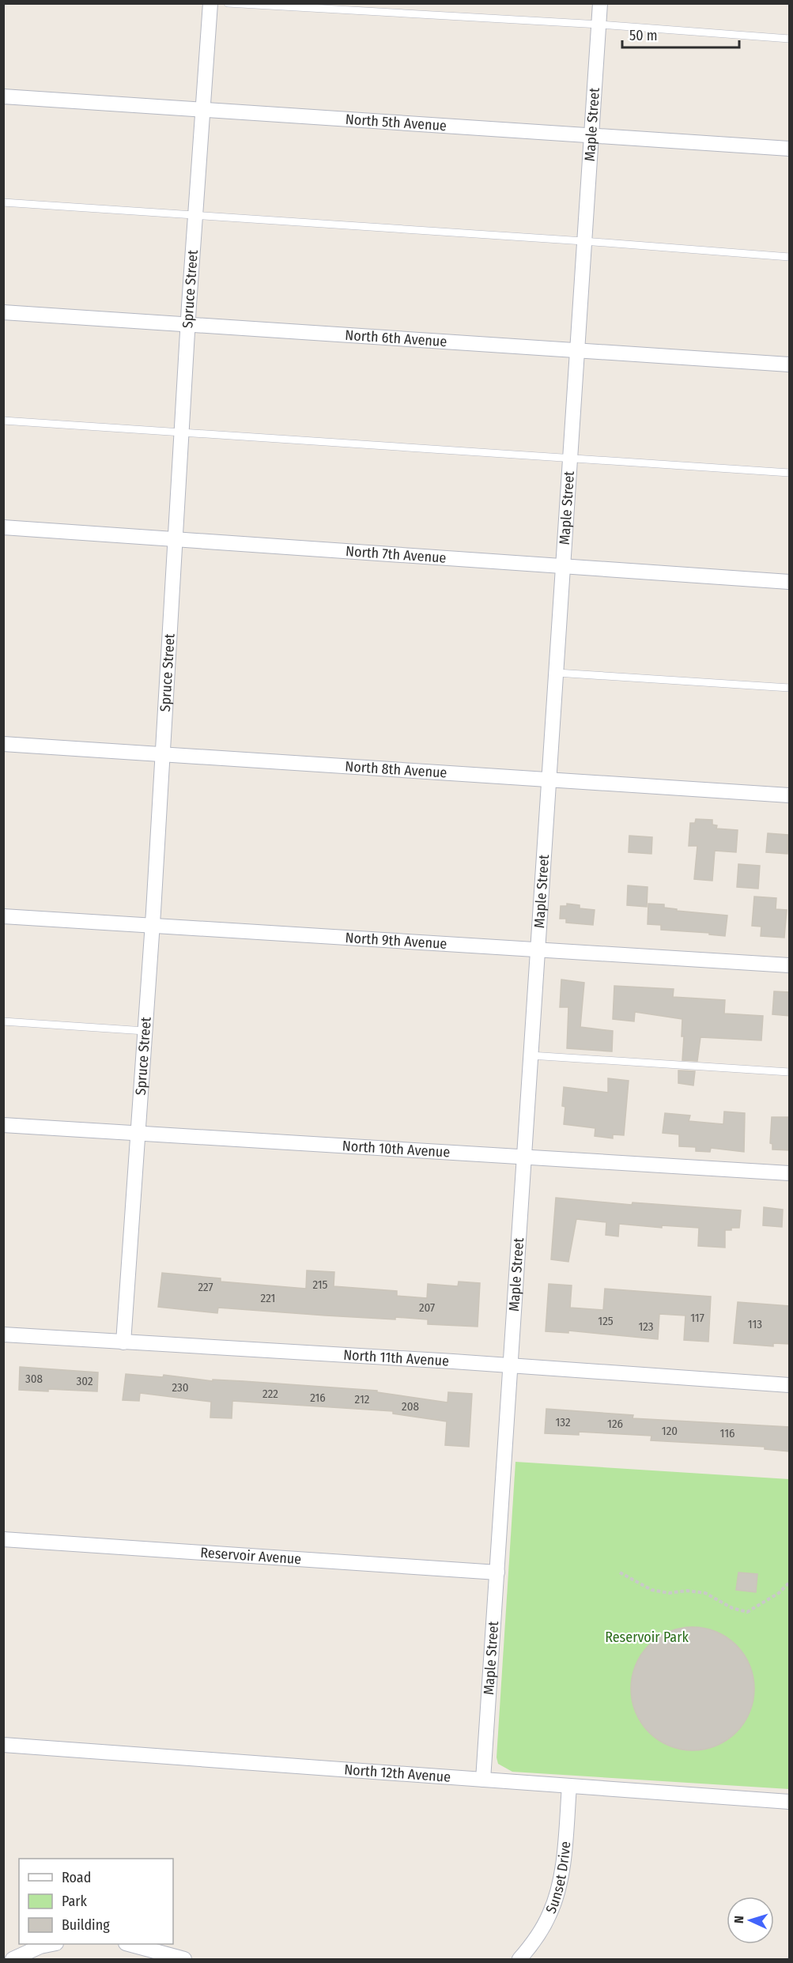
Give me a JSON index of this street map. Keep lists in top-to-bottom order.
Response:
{
  "streets": {
    "street": [
      "North 5th Avenue",
      "Maple Street",
      "Spruce Street",
      "North 6th Avenue",
      "North 7th Avenue",
      "North 8th Avenue",
      "North 9th Avenue",
      "North 10th Avenue",
      "North 11th Avenue",
      "Reservoir Avenue",
      "North 12th Avenue",
      "Sunset Drive"
    ]
  },
  "crossings": [
    ["North 5th Avenue", "Maple Street"],
    ["North 5th Avenue", "Spruce Street"],
    ["Maple Street", "North 6th Avenue"],
    ["Maple Street", "North 7th Avenue"],
    ["Maple Street", "North 8th Avenue"],
    ["Maple Street", "North 9th Avenue"],
    ["Maple Street", "North 10th Avenue"],
    ["Maple Street", "North 11th Avenue"],
    ["Maple Street", "Reservoir Avenue"],
    ["Maple Street", "North 12th Avenue"],
    ["Spruce Street", "North 6th Avenue"],
    ["Spruce Street", "North 7th Avenue"],
    ["Spruce Street", "North 8th Avenue"],
    ["Spruce Street", "North 9th Avenue"],
    ["Spruce Street", "North 10th Avenue"],
    ["Spruce Street", "North 11th Avenue"],
    ["North 12th Avenue", "Sunset Drive"]
  ],
  "parks": ["Reservoir Park"],
  "house_numbers": [
    "215",
    "227",
    "221",
    "207",
    "117",
    "125",
    "113",
    "123",
    "308",
    "302",
    "230",
    "222",
    "216",
    "212",
    "208",
    "132",
    "126",
    "120",
    "116"
  ],
  "legend": ["Road", "Park", "Building"],
  "scale_bar": "50 m",
  "north": "left"
}
